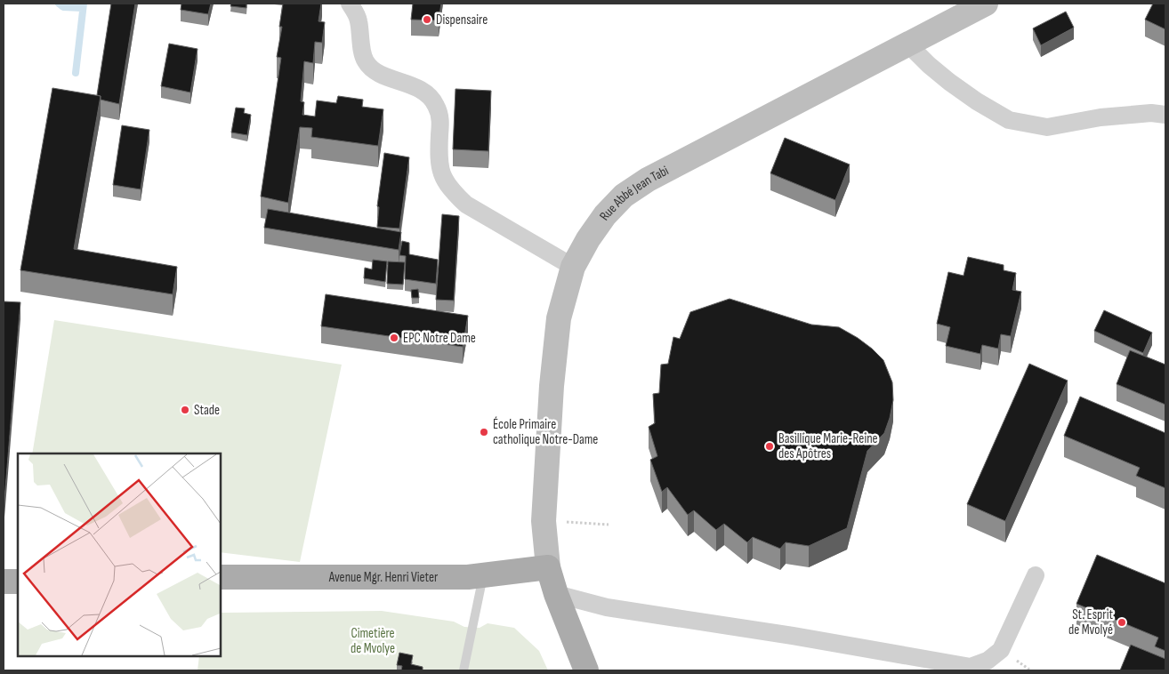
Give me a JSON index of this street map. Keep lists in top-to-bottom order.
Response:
{
  "streets": {
    "main road": ["Rue Abbé Jean Tabi", "Avenue Mgr. Henri Vieter"]
  },
  "crossings": [
    ["Rue Abbé Jean Tabi", "Avenue Mgr. Henri Vieter"]
  ],
  "parks": ["Cimetière de Mvolye"],
  "places": [
    "Dispensaire",
    "EPC Notre Dame",
    "Stade",
    "École Primaire catholique Notre-Dame",
    "Basillique Marie-Reine des Apôtres",
    "St. Esprit de Mvolyé"
  ]
}
